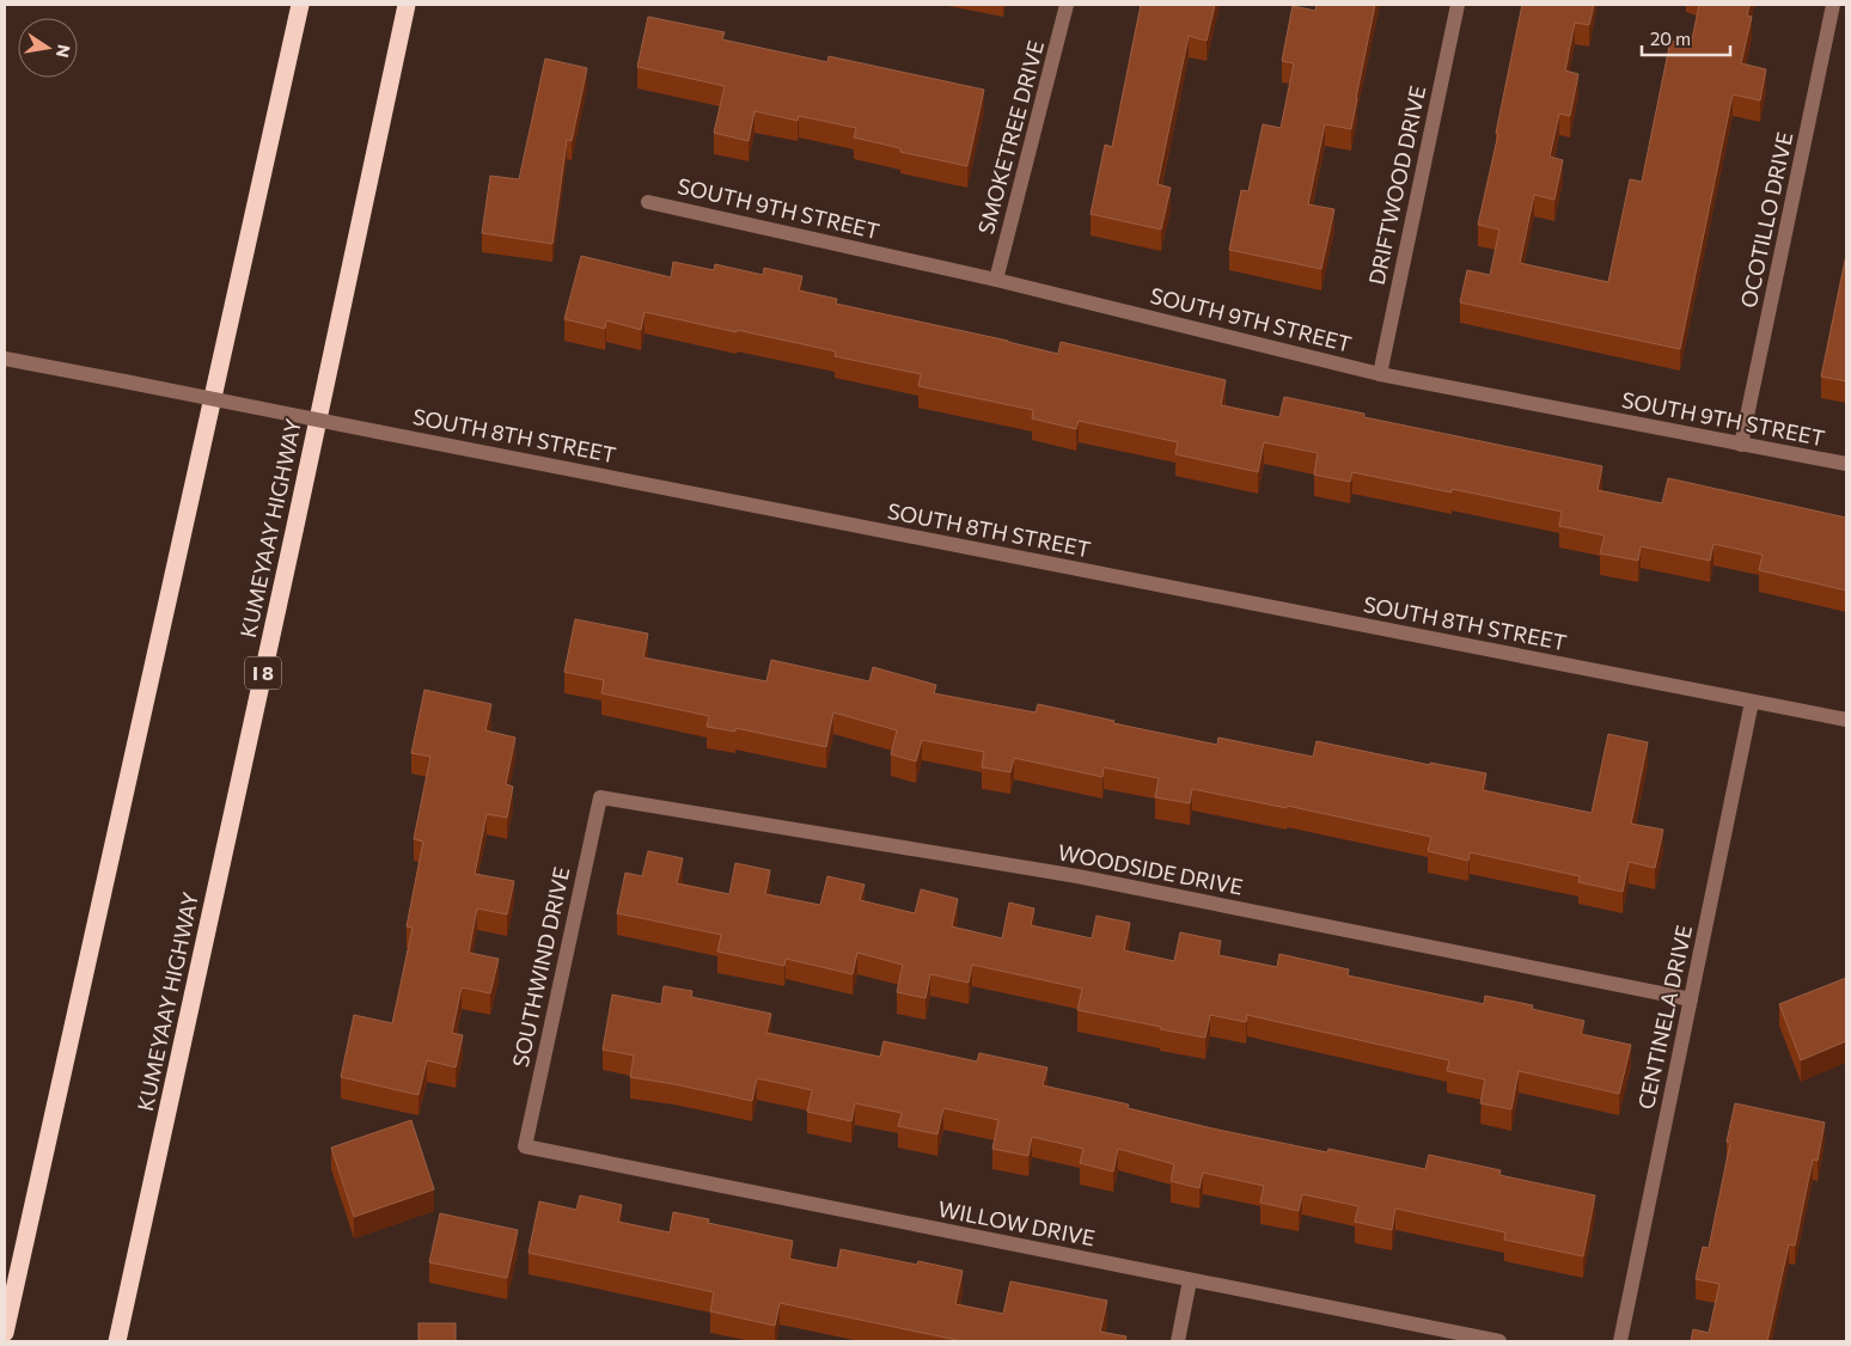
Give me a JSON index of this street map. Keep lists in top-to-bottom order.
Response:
{
  "streets": {
    "highway": ["KUMEYAAY HIGHWAY", "I 8"],
    "street": [
      "SMOKETREE DRIVE",
      "DRIFTWOOD DRIVE",
      "SOUTH 9TH STREET",
      "OCOTILLO DRIVE",
      "SOUTH 8TH STREET",
      "WOODSIDE DRIVE",
      "SOUTHWIND DRIVE",
      "CENTINELA DRIVE",
      "WILLOW DRIVE"
    ]
  },
  "crossings": [
    ["SMOKETREE DRIVE", "SOUTH 9TH STREET"],
    ["DRIFTWOOD DRIVE", "SOUTH 9TH STREET"],
    ["SOUTH 9TH STREET", "OCOTILLO DRIVE"],
    ["SOUTH 8TH STREET", "CENTINELA DRIVE"],
    ["WOODSIDE DRIVE", "SOUTHWIND DRIVE"],
    ["WOODSIDE DRIVE", "CENTINELA DRIVE"],
    ["SOUTHWIND DRIVE", "WILLOW DRIVE"]
  ],
  "scale_bar": "20 m",
  "north": "right"
}
